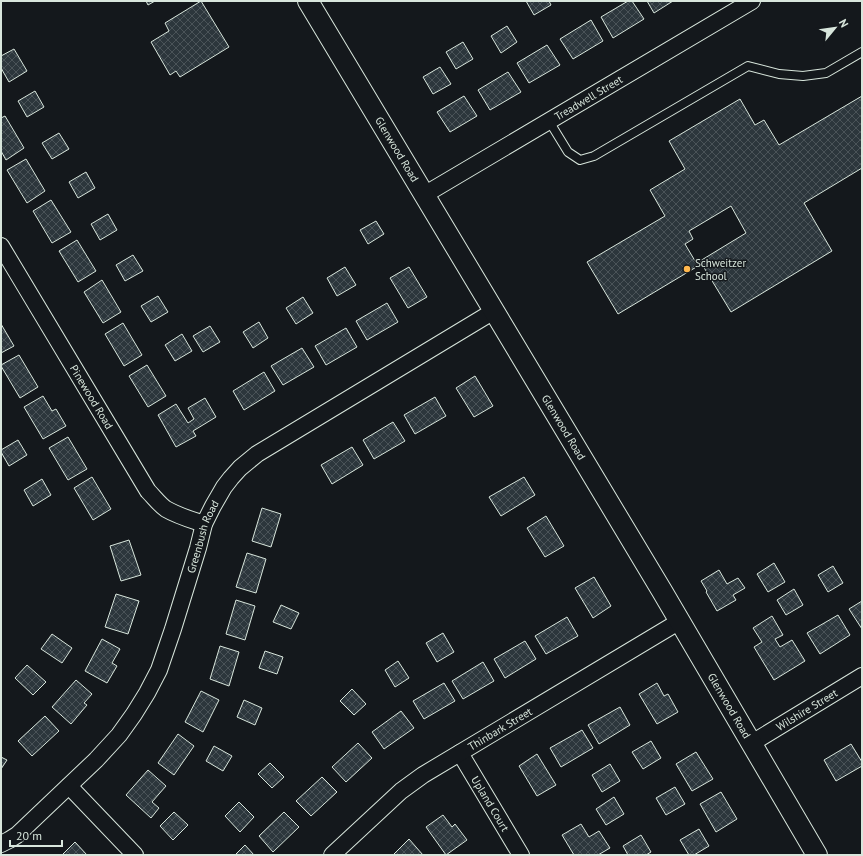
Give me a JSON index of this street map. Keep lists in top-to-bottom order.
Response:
{
  "streets": {
    "street": [
      "Treadwell Street",
      "Glenwood Road",
      "Pinewood Road",
      "Greenbush Road",
      "Wilshire Street",
      "Thinbark Street",
      "Upland Court"
    ]
  },
  "crossings": [
    ["Treadwell Street", "Glenwood Road"],
    ["Glenwood Road", "Greenbush Road"],
    ["Glenwood Road", "Wilshire Street"],
    ["Glenwood Road", "Thinbark Street"],
    ["Pinewood Road", "Greenbush Road"],
    ["Thinbark Street", "Upland Court"]
  ],
  "places": ["Schweitzer School"],
  "scale_bar": "20 m",
  "north": "top right"
}
